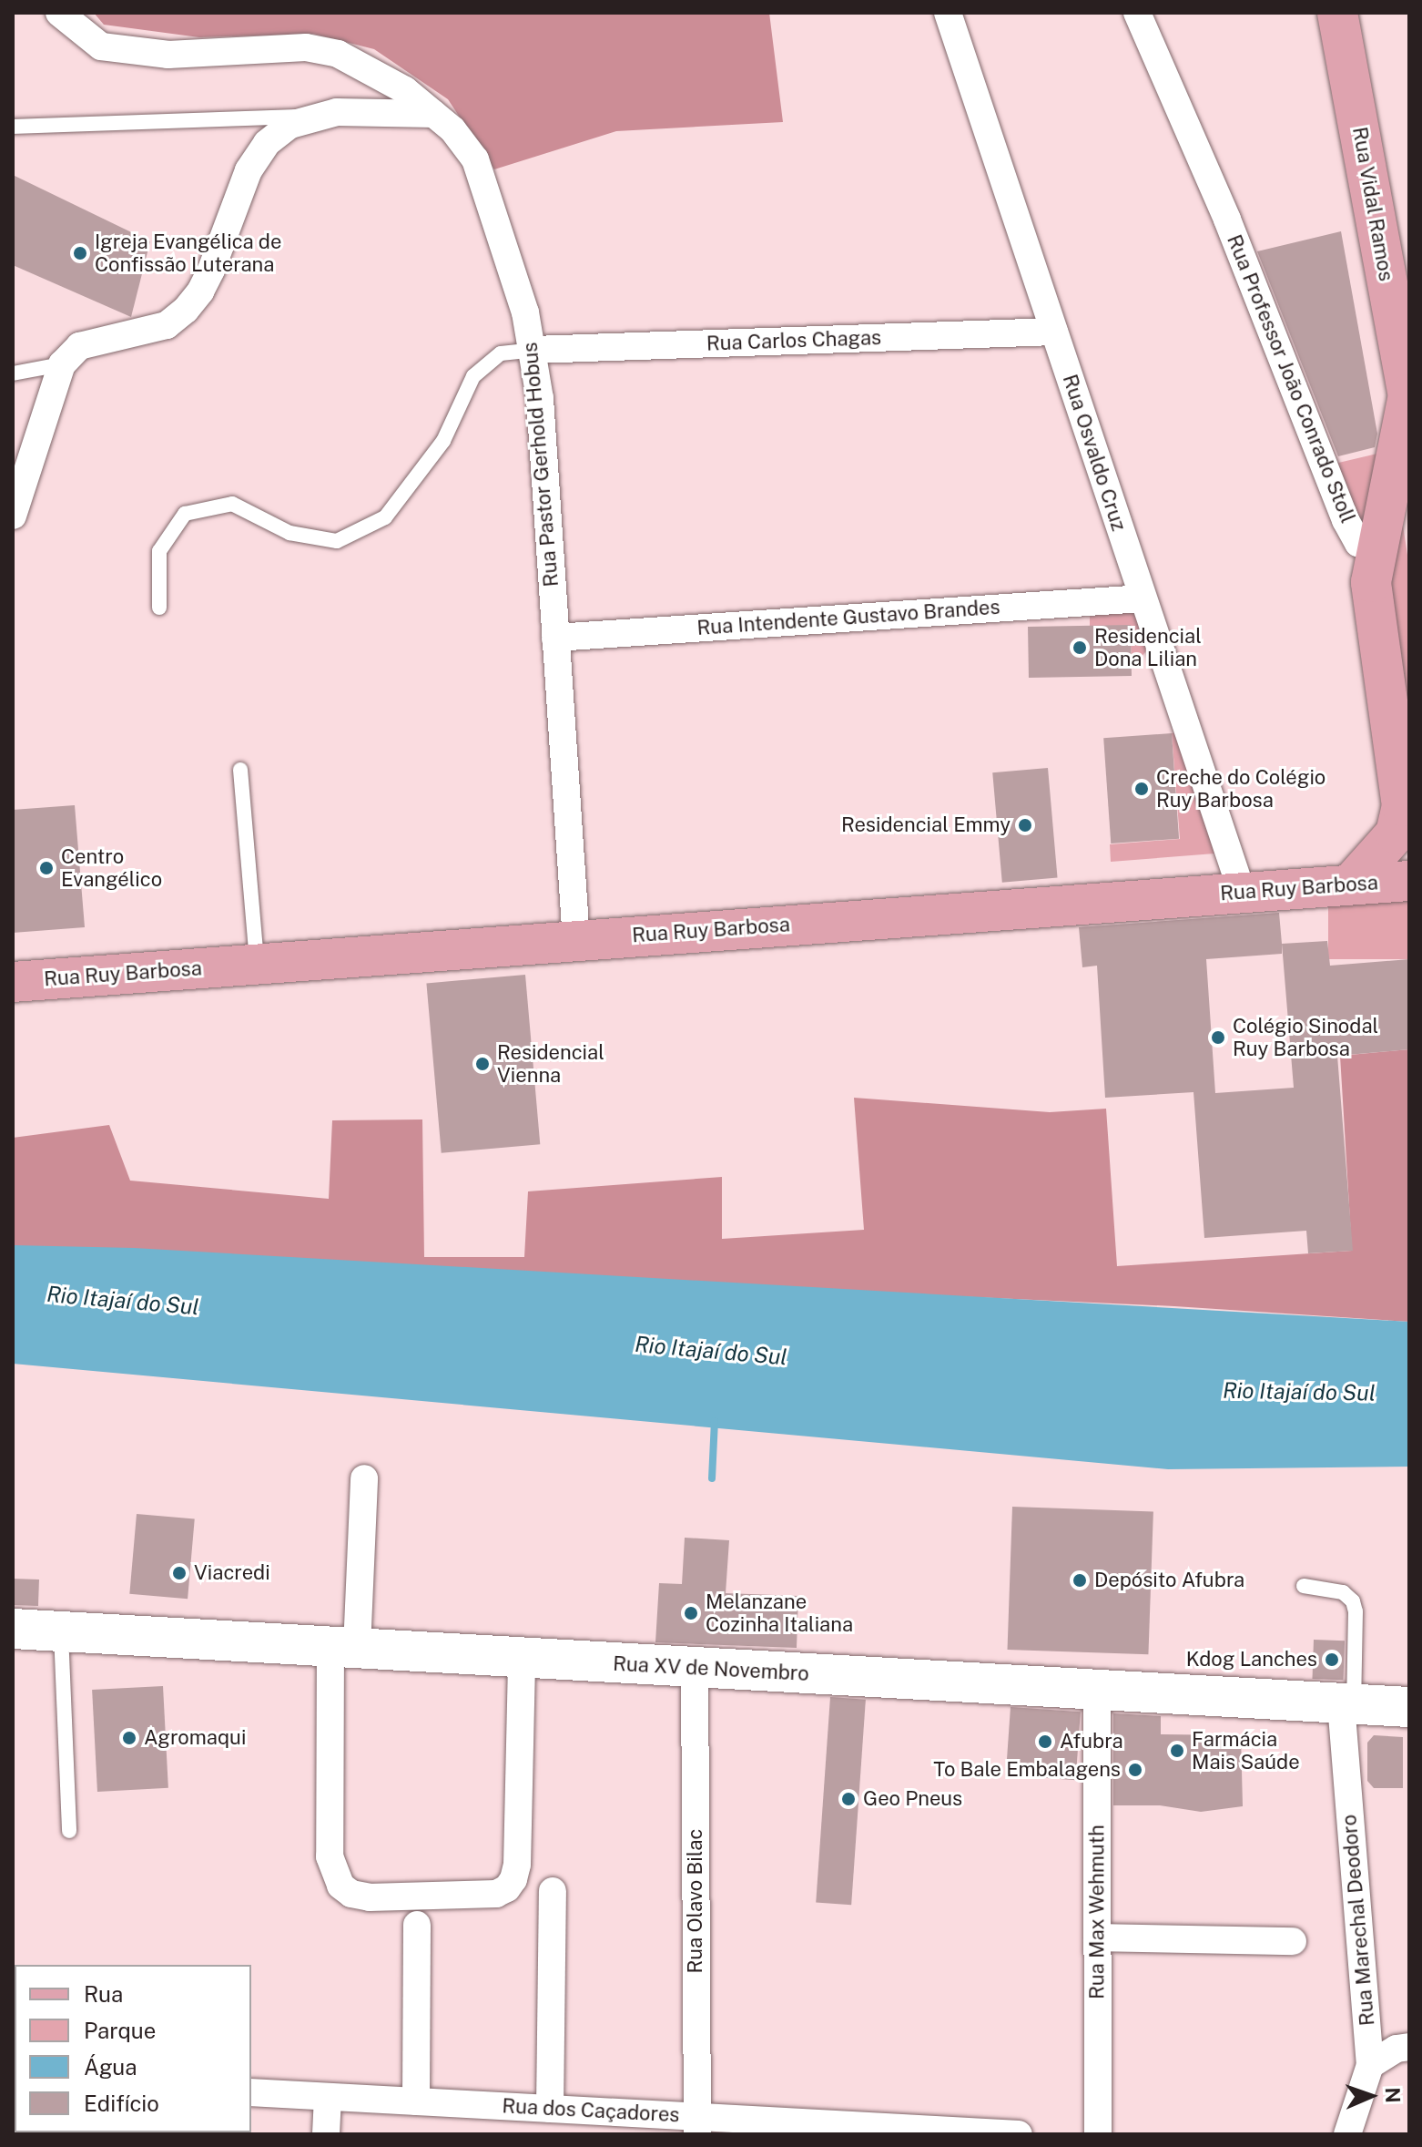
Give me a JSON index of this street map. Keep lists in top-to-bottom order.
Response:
{
  "streets": {
    "main road": [
      "Rua Vidal Ramos",
      "Rua Professor João Conrado Stoll",
      "Rua Ruy Barbosa",
      "Rua XV de Novembro"
    ],
    "street": [
      "Rua Carlos Chagas",
      "Rua Osvaldo Cruz",
      "Rua Pastor Gerhold Hobus",
      "Rua Intendente Gustavo Brandes",
      "Rua Olavo Bilac",
      "Rua Max Wehmuth",
      "Rua Marechal Deodoro",
      "Rua dos Caçadores"
    ]
  },
  "crossings": [
    ["Rua Vidal Ramos", "Rua Professor João Conrado Stoll"],
    ["Rua Carlos Chagas", "Rua Osvaldo Cruz"],
    ["Rua Carlos Chagas", "Rua Pastor Gerhold Hobus"],
    ["Rua Professor João Conrado Stoll", "Rua Ruy Barbosa"],
    ["Rua Osvaldo Cruz", "Rua Intendente Gustavo Brandes"],
    ["Rua Osvaldo Cruz", "Rua Ruy Barbosa"],
    ["Rua Pastor Gerhold Hobus", "Rua Intendente Gustavo Brandes"],
    ["Rua Pastor Gerhold Hobus", "Rua Ruy Barbosa"],
    ["Rua XV de Novembro", "Rua Olavo Bilac"],
    ["Rua XV de Novembro", "Rua Max Wehmuth"],
    ["Rua XV de Novembro", "Rua Marechal Deodoro"],
    ["Rua Olavo Bilac", "Rua dos Caçadores"]
  ],
  "water": ["Rio Itajaí do Sul"],
  "places": [
    "Igreja Evangélica de Confissão Luterana",
    "Residencial Dona Lilian",
    "Creche do Colégio Ruy Barbosa",
    "Residencial Emmy",
    "Centro Evangélico",
    "Colégio Sinodal Ruy Barbosa",
    "Residencial Vienna",
    "Viacredi",
    "Depósito Afubra",
    "Melanzane Cozinha Italiana",
    "Kdog Lanches",
    "Agromaqui",
    "Afubra",
    "Farmácia Mais Saúde",
    "To Bale Embalagens",
    "Geo Pneus"
  ],
  "legend": [
    "Rua",
    "Parque",
    "Água",
    "Edifício"
  ],
  "north": "right"
}
